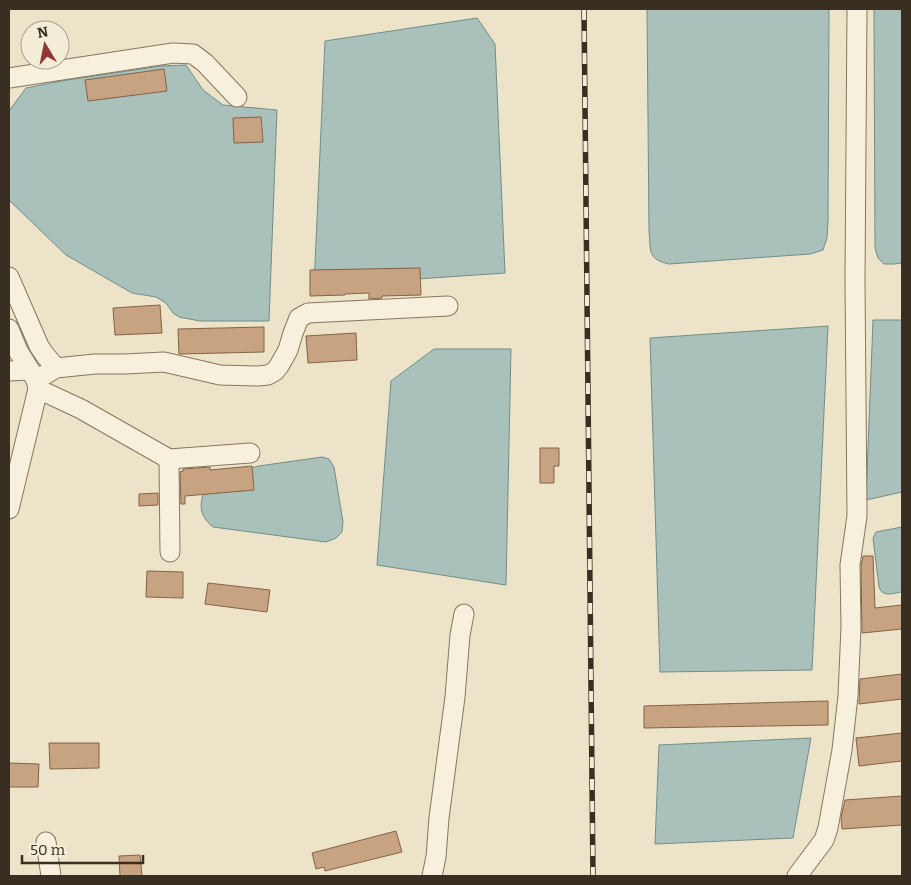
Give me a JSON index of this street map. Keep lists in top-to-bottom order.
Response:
{
  "scale_bar": "50 m",
  "north": "top"
}
